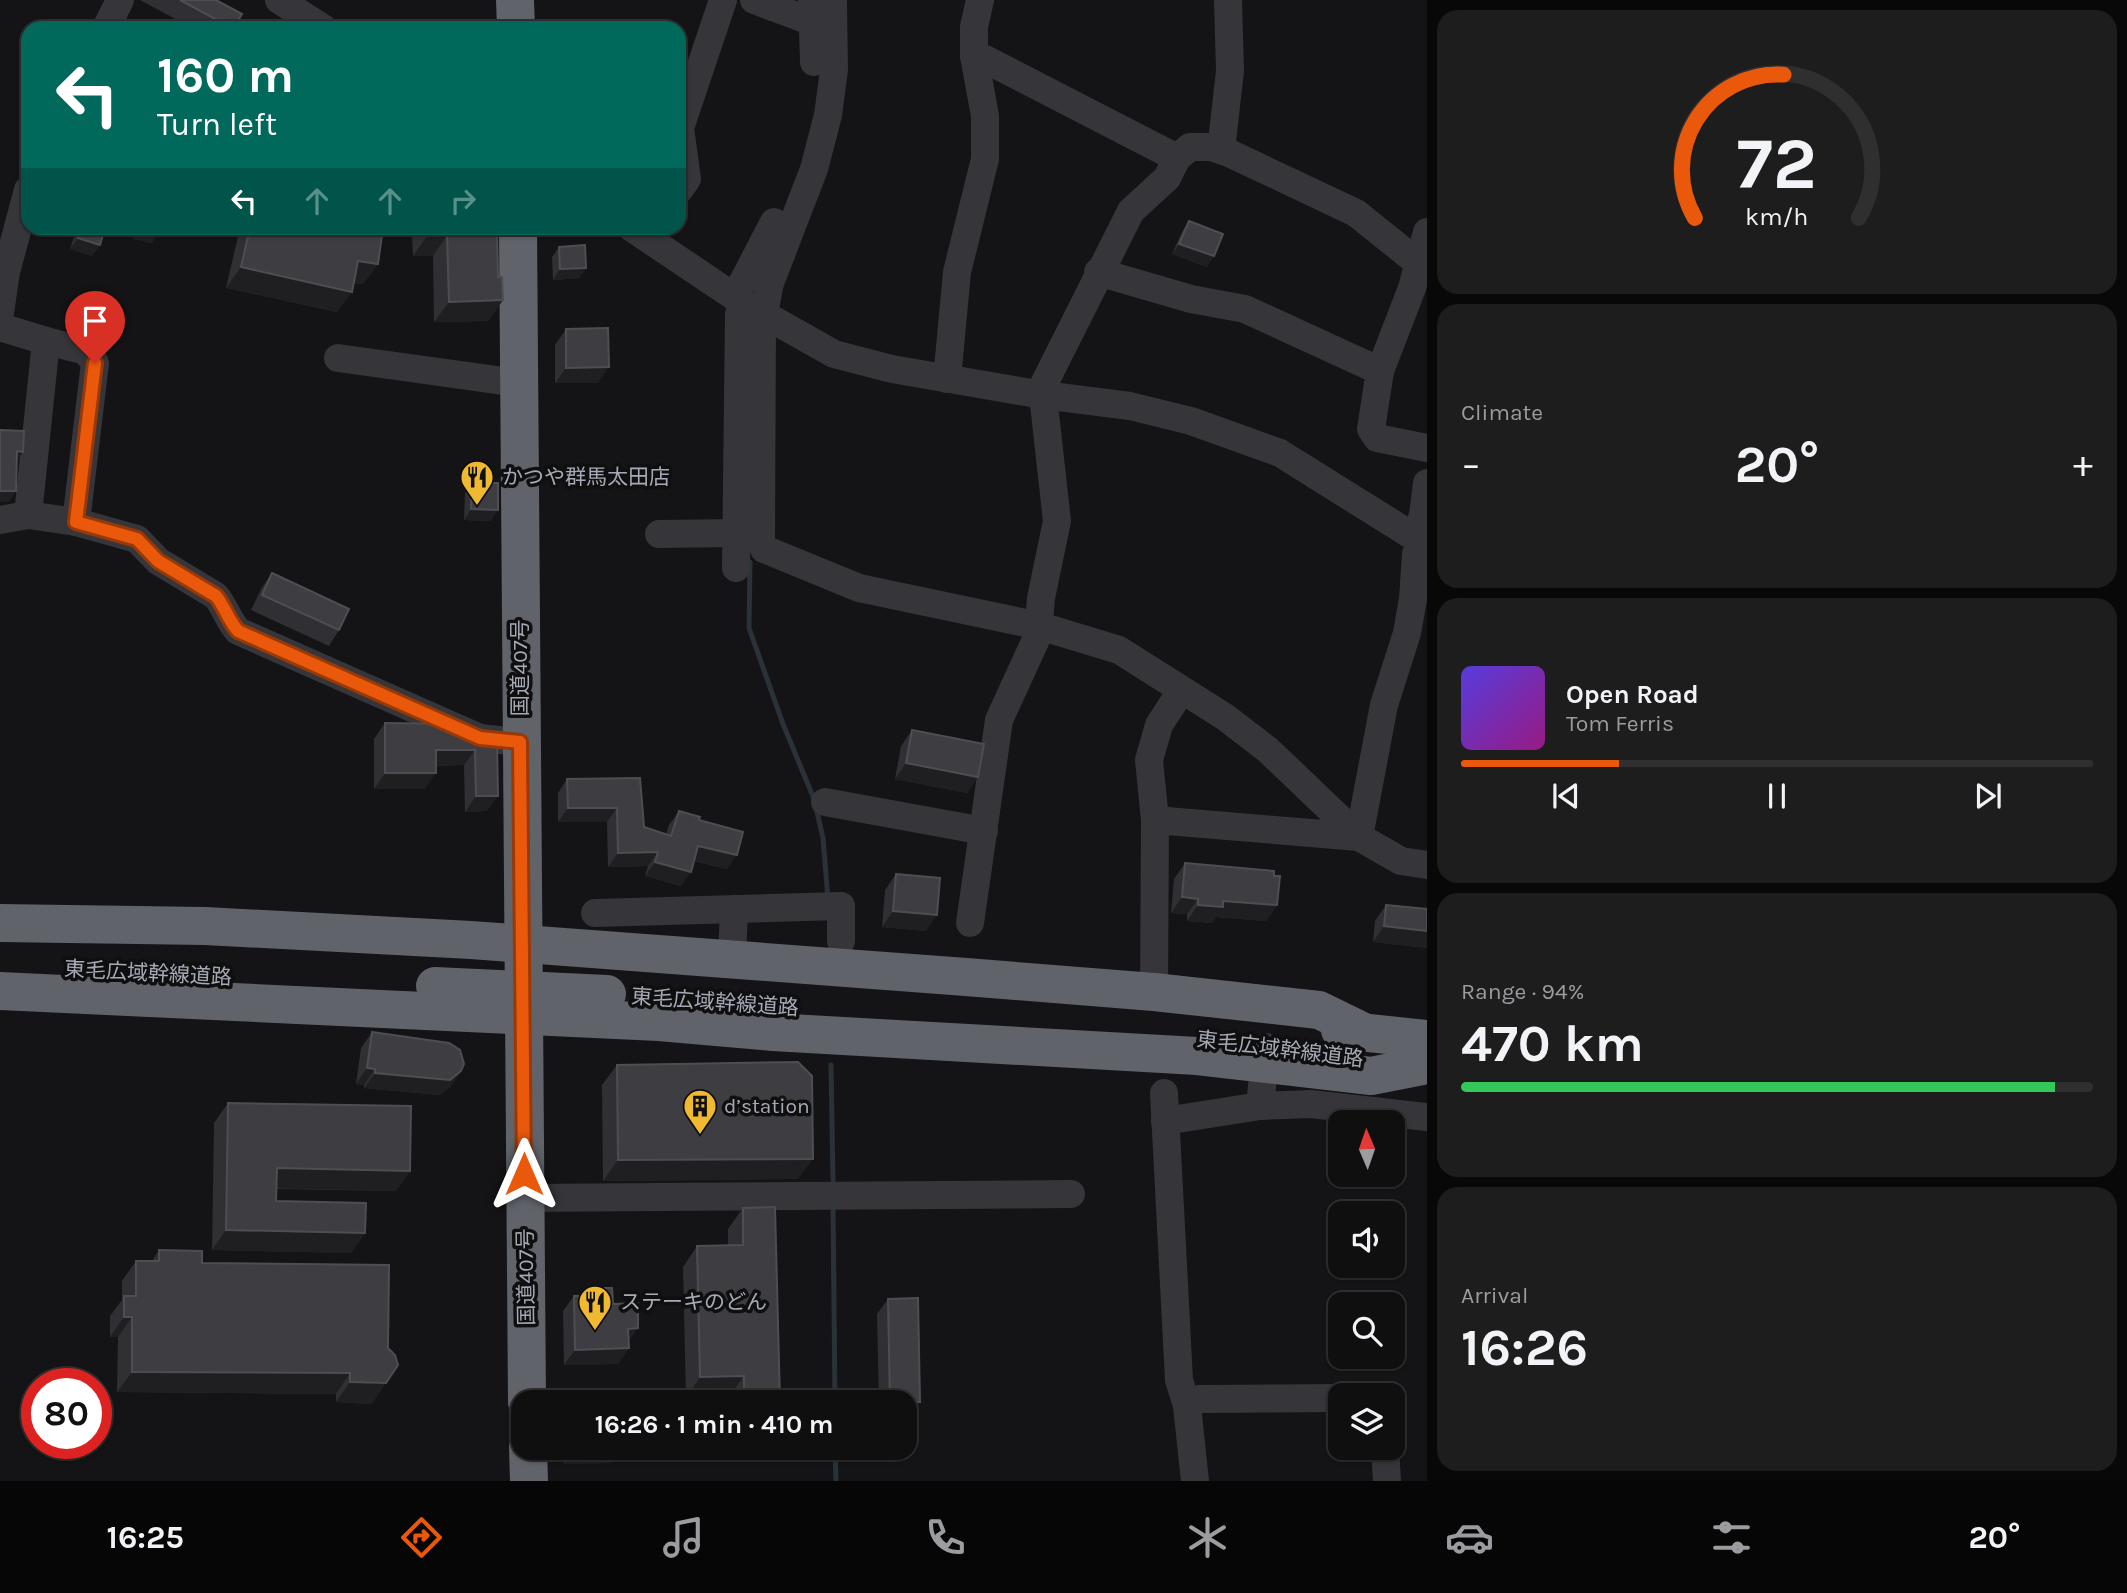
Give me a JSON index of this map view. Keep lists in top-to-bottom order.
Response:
{
  "streets": {
    "highway": ["国道407号", "東毛広域幹線道路"]
  },
  "places": {
    "restaurant": ["かつや群馬太田店", "ステーキのどん"],
    "building": ["d’station"]
  },
  "north": "top",
  "page": {
    "turn": ["160 m", "Turn left"],
    "tile": [
      "Climate",
      ["Range · 94%", "470 km"],
      ["Arrival", "16:26"]
    ],
    "heat": ["−", "20°", "+"],
    "song": ["Open Road", "Tom Ferris"],
    "limit": "80",
    "trip": "16:26 · 1 min · 410 m",
    "tabs": ["16:25", "20°"],
    "gauge": ["72", "km/h"]
  }
}
